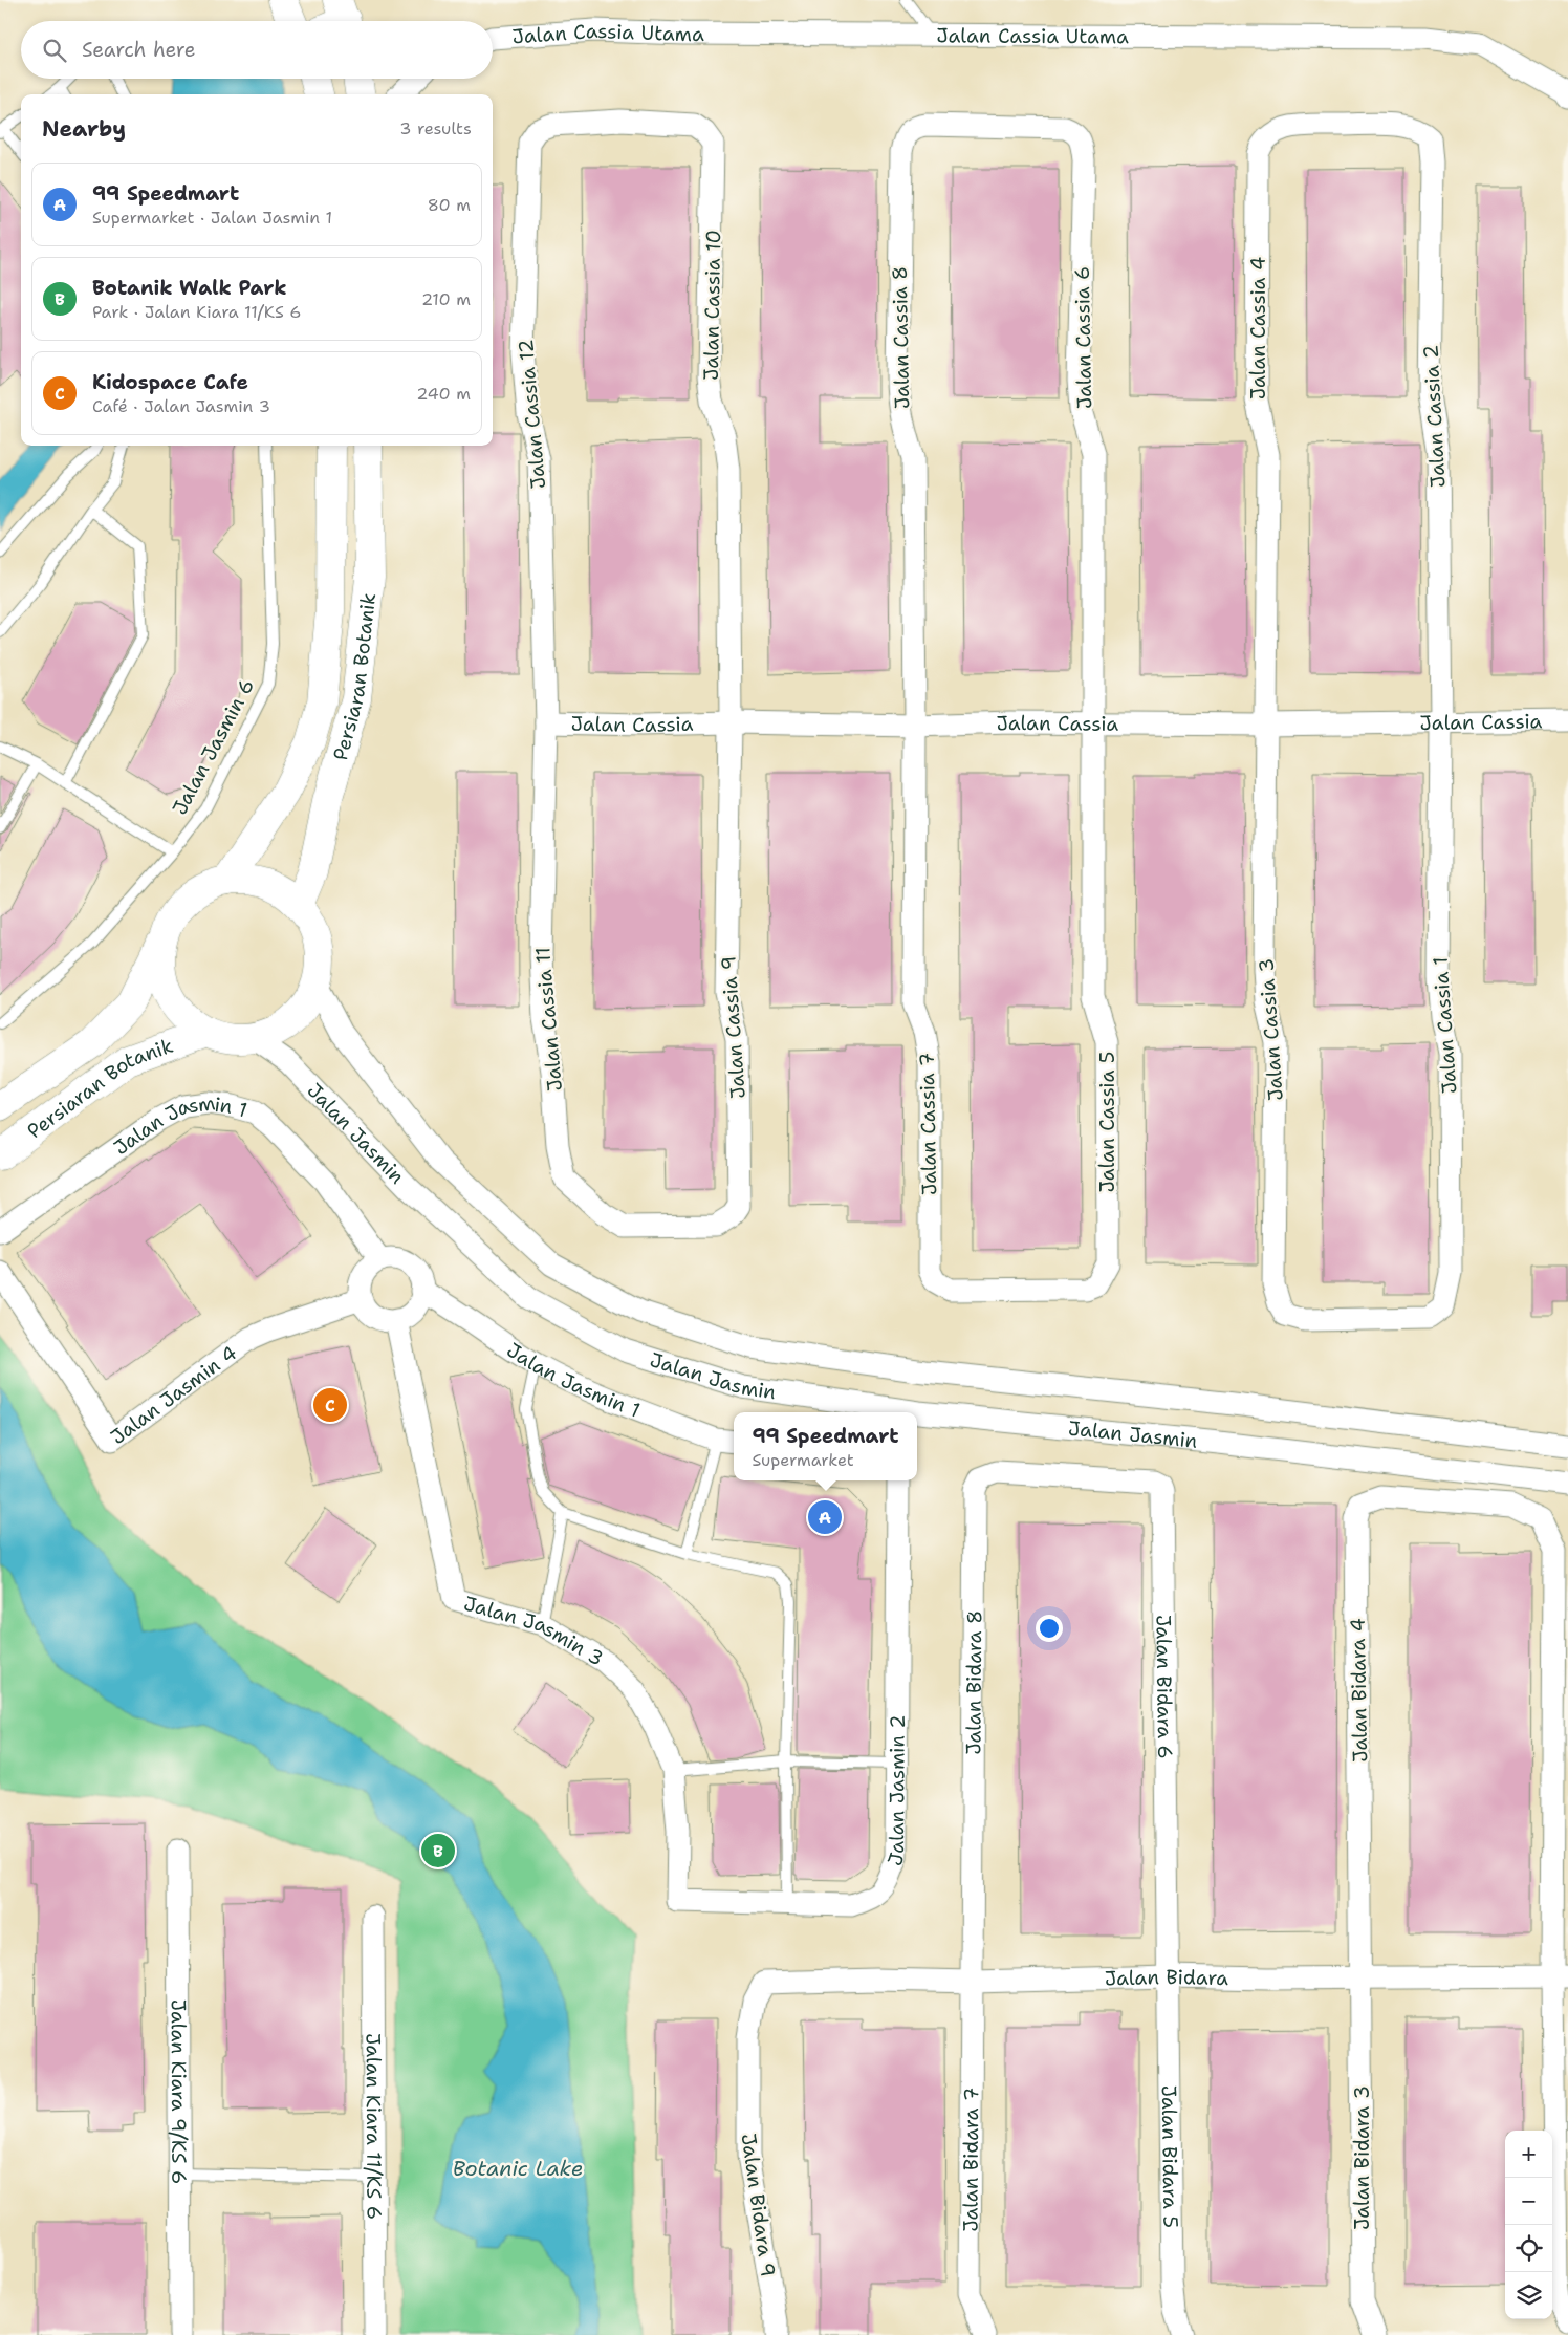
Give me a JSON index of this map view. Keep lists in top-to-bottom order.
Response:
{
  "streets": {
    "main road": ["Persiaran Botanik"],
    "street": [
      "Jalan Cassia Utama",
      "Jalan Cassia 10",
      "Jalan Cassia 4",
      "Jalan Cassia 8",
      "Jalan Cassia 6",
      "Jalan Cassia 12",
      "Jalan Cassia 2",
      "Jalan Cassia",
      "Jalan Cassia 11",
      "Jalan Cassia 1",
      "Jalan Cassia 9",
      "Jalan Cassia 3",
      "Jalan Cassia 5",
      "Jalan Cassia 7",
      "Jalan Jasmin",
      "Jalan Jasmin 1",
      "Jalan Jasmin 4",
      "Jalan Jasmin 3",
      "Jalan Bidara 8",
      "Jalan Bidara 6",
      "Jalan Bidara 4",
      "Jalan Jasmin 2",
      "Jalan Bidara",
      "Jalan Kiara 9/KS 6",
      "Jalan Kiara 11/KS 6",
      "Jalan Bidara 5",
      "Jalan Bidara 3",
      "Jalan Bidara 7",
      "Jalan Bidara 9"
    ],
    "lane": ["Jalan Jasmin 6"]
  },
  "crossings": [
    ["Jalan Cassia 10", "Jalan Cassia 12"],
    ["Jalan Cassia 10", "Jalan Cassia"],
    ["Jalan Cassia 10", "Jalan Cassia 9"],
    ["Jalan Cassia 4", "Jalan Cassia 2"],
    ["Jalan Cassia 4", "Jalan Cassia"],
    ["Jalan Cassia 4", "Jalan Cassia 3"],
    ["Jalan Cassia 8", "Jalan Cassia 6"],
    ["Jalan Cassia 8", "Jalan Cassia"],
    ["Jalan Cassia 8", "Jalan Cassia 7"],
    ["Jalan Cassia 6", "Jalan Cassia"],
    ["Jalan Cassia 6", "Jalan Cassia 5"],
    ["Jalan Cassia 12", "Jalan Cassia"],
    ["Jalan Cassia 12", "Jalan Cassia 11"],
    ["Jalan Cassia 2", "Jalan Cassia"],
    ["Jalan Cassia 2", "Jalan Cassia 1"],
    ["Persiaran Botanik", "Jalan Jasmin"],
    ["Jalan Cassia", "Jalan Cassia 11"],
    ["Jalan Cassia", "Jalan Cassia 1"],
    ["Jalan Cassia", "Jalan Cassia 9"],
    ["Jalan Cassia", "Jalan Cassia 3"],
    ["Jalan Cassia", "Jalan Cassia 5"],
    ["Jalan Cassia", "Jalan Cassia 7"],
    ["Jalan Cassia 11", "Jalan Cassia 9"],
    ["Jalan Cassia 1", "Jalan Cassia 3"],
    ["Jalan Cassia 5", "Jalan Cassia 7"],
    ["Jalan Jasmin 1", "Jalan Jasmin 4"],
    ["Jalan Jasmin 1", "Jalan Jasmin 3"],
    ["Jalan Jasmin 4", "Jalan Jasmin 3"],
    ["Jalan Jasmin 3", "Jalan Jasmin 2"],
    ["Jalan Bidara 8", "Jalan Bidara 6"],
    ["Jalan Bidara 8", "Jalan Bidara"],
    ["Jalan Bidara 8", "Jalan Bidara 7"],
    ["Jalan Bidara 6", "Jalan Bidara"],
    ["Jalan Bidara 6", "Jalan Bidara 5"],
    ["Jalan Bidara 4", "Jalan Bidara"],
    ["Jalan Bidara 4", "Jalan Bidara 3"],
    ["Jalan Bidara", "Jalan Bidara 5"],
    ["Jalan Bidara", "Jalan Bidara 3"],
    ["Jalan Bidara", "Jalan Bidara 7"],
    ["Jalan Bidara", "Jalan Bidara 9"]
  ],
  "water": ["Botanic Lake"],
  "page": {
    "search": "Search here",
    "heading": ["Nearby", "3 results"],
    "list": [
      {
        "mark": "A",
        "name": "99 Speedmart",
        "note": "Supermarket · Jalan Jasmin 1",
        "value": "80 m"
      },
      {
        "mark": "B",
        "name": "Botanik Walk Park",
        "note": "Park · Jalan Kiara 11/KS 6",
        "value": "210 m"
      },
      {
        "mark": "C",
        "name": "Kidospace Cafe",
        "note": "Café · Jalan Jasmin 3",
        "value": "240 m"
      }
    ],
    "pins": ["C", "A", "B"],
    "popup": ["99 Speedmart", "Supermarket"],
    "map_buttons": ["+", "−"]
  }
}
